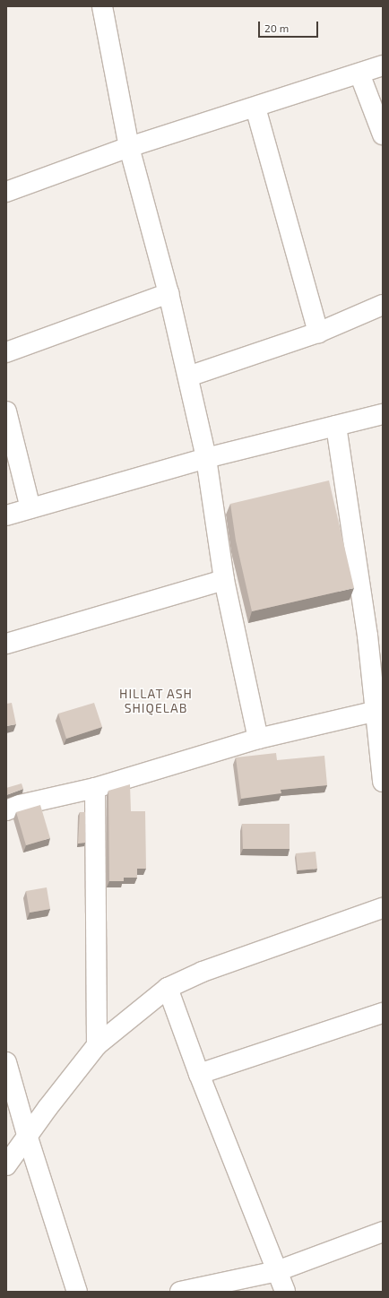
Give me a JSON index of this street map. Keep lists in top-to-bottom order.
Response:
{
  "districts": ["HILLAT ASH SHIQELAB"],
  "scale_bar": "20 m"
}
